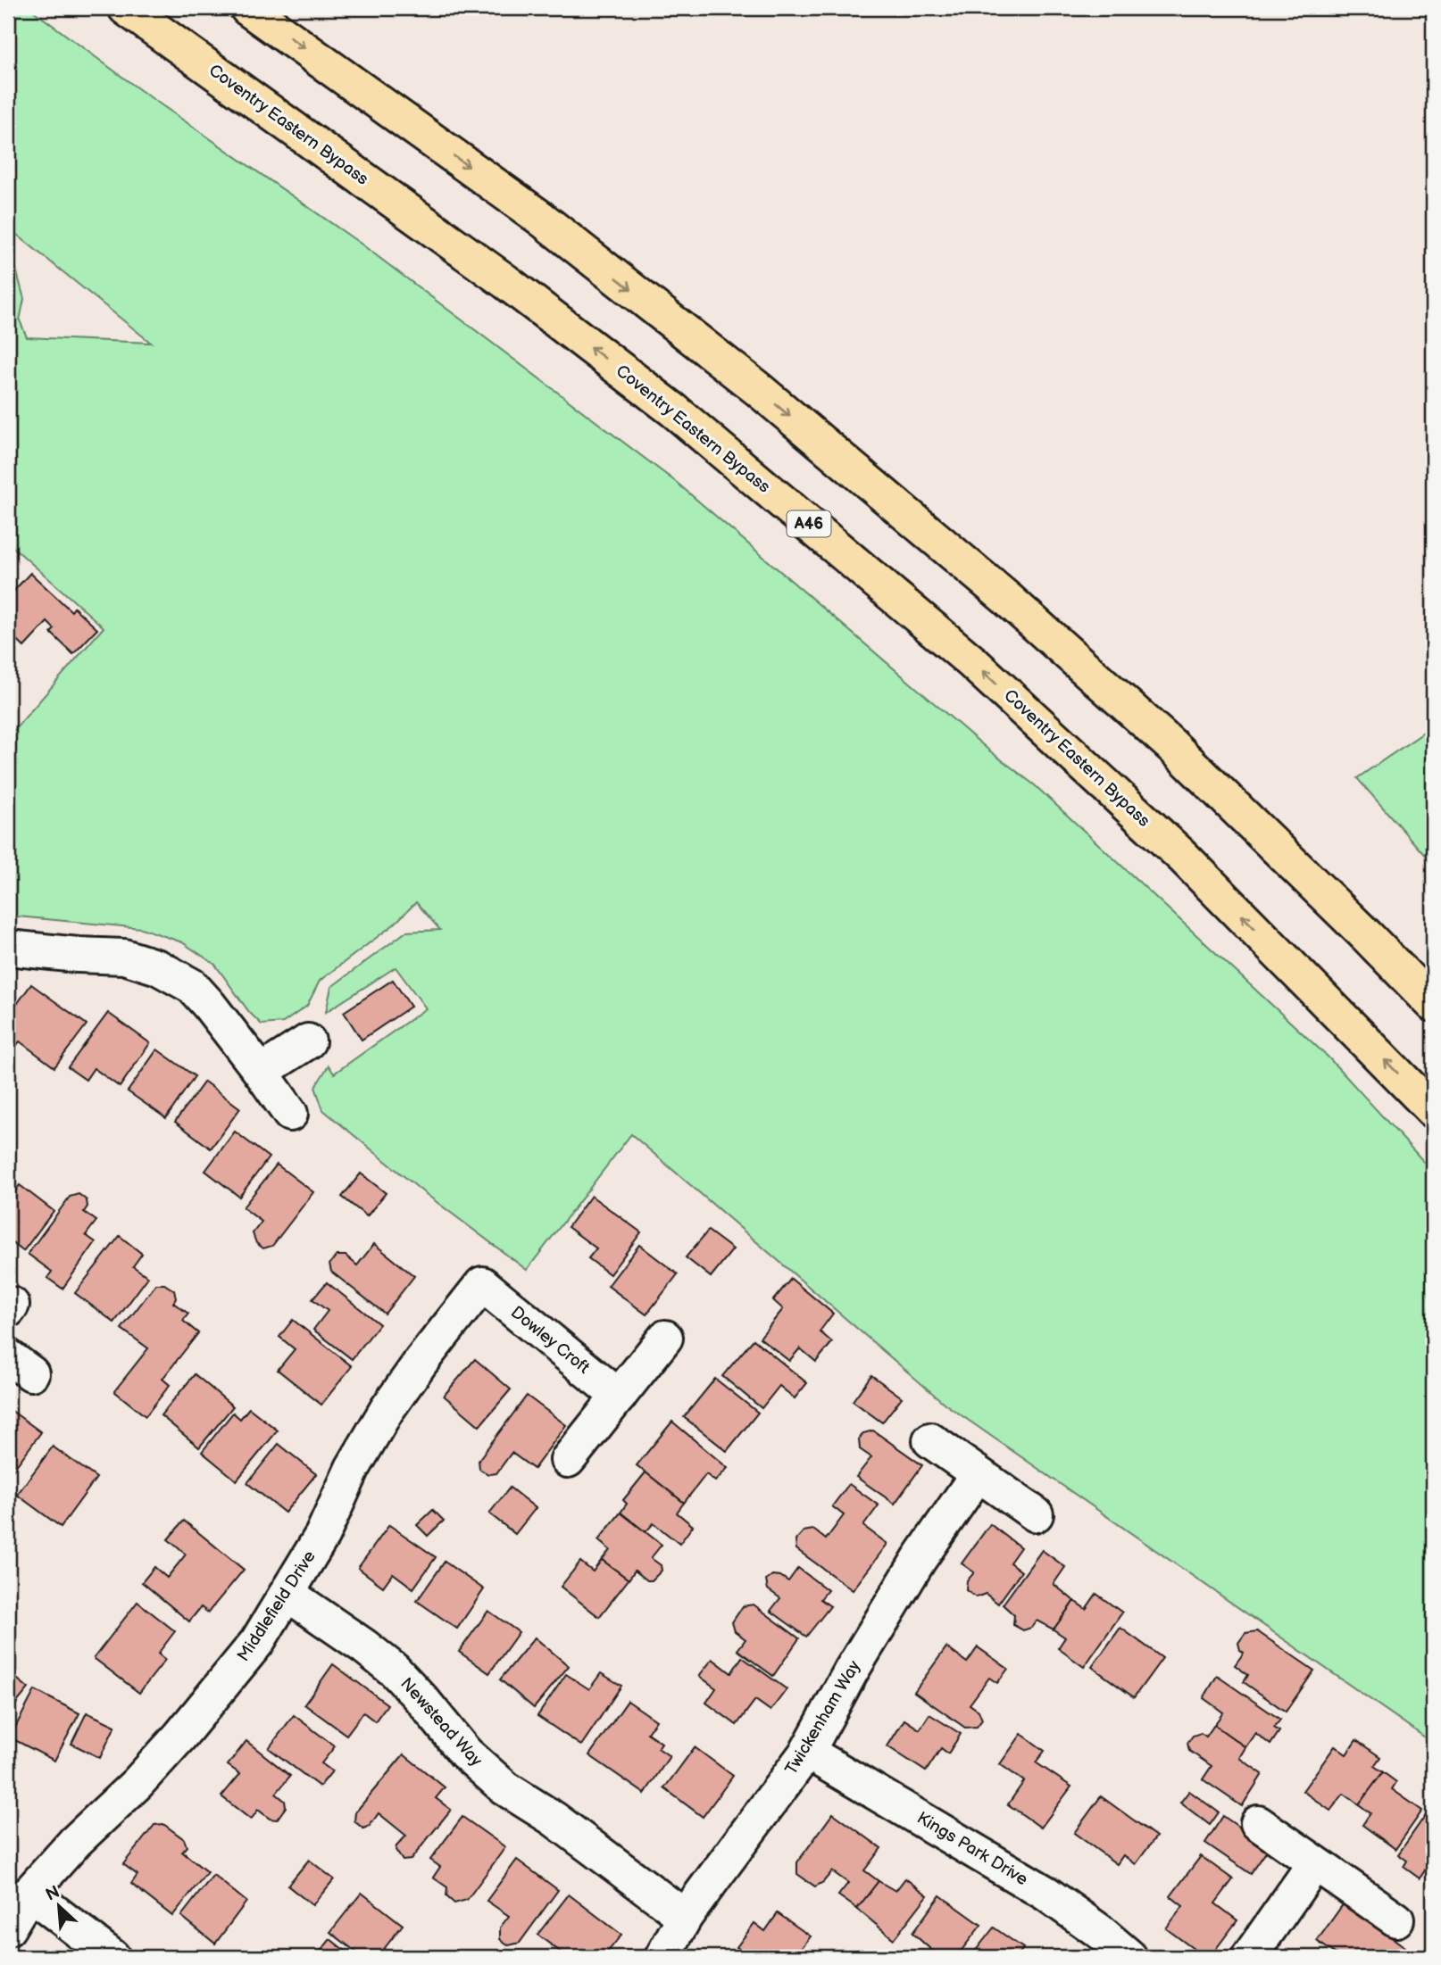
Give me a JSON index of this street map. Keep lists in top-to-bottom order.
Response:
{
  "streets": {
    "highway": ["Coventry Eastern Bypass", "A46"],
    "street": [
      "Dowley Croft",
      "Middlefield Drive",
      "Twickenham Way",
      "Newstead Way",
      "Kings Park Drive"
    ]
  },
  "crossings": [
    ["Dowley Croft", "Middlefield Drive"],
    ["Middlefield Drive", "Newstead Way"],
    ["Twickenham Way", "Newstead Way"],
    ["Twickenham Way", "Kings Park Drive"]
  ],
  "north": "top left"
}
